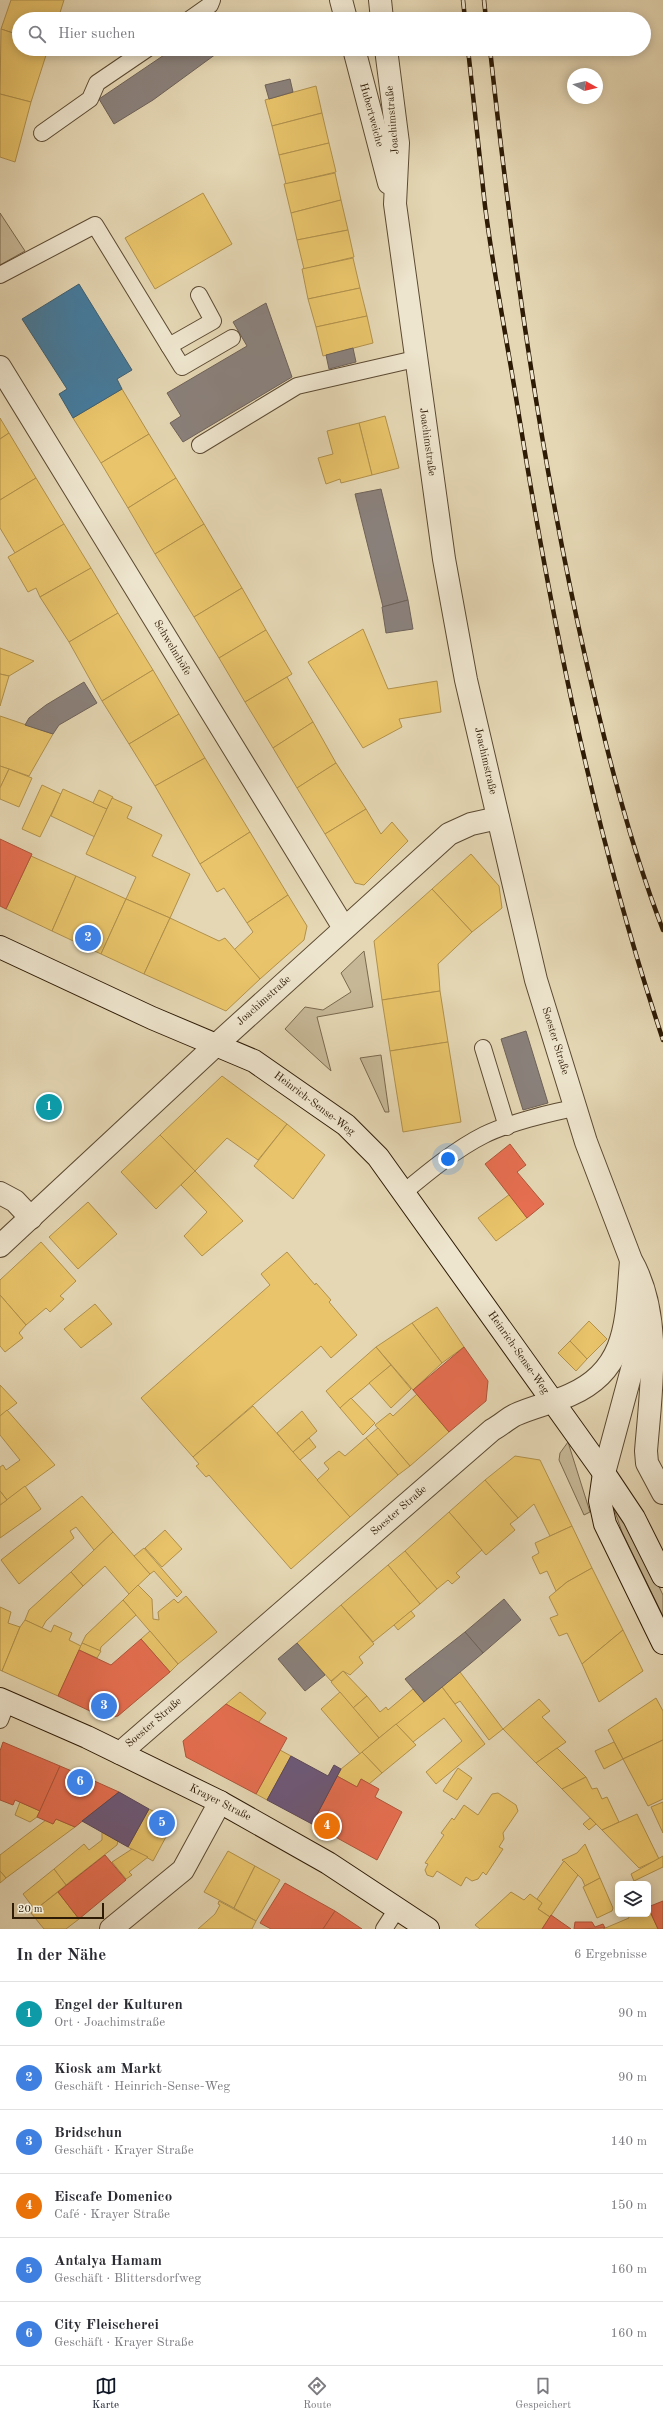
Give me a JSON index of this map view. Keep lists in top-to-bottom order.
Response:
{
  "streets": {
    "street": [
      "Hubertweiche",
      "Joachimstraße",
      "Schwelmhöfe",
      "Soester Straße",
      "Heinrich-Sense-Weg",
      "Krayer Straße"
    ]
  },
  "crossings": [
    ["Hubertweiche", "Joachimstraße"],
    ["Joachimstraße", "Schwelmhöfe"],
    ["Joachimstraße", "Soester Straße"],
    ["Joachimstraße", "Heinrich-Sense-Weg"],
    ["Soester Straße", "Heinrich-Sense-Weg"],
    ["Soester Straße", "Krayer Straße"]
  ],
  "scale_bar": "20 m",
  "north": "right",
  "page": {
    "search": "Hier suchen",
    "pins": [
      "2",
      "1",
      "3",
      "6",
      "5",
      "4"
    ],
    "scale": "20 m",
    "heading": ["In der Nähe", "6 Ergebnisse"],
    "list": [
      {
        "mark": "1",
        "name": "Engel der Kulturen",
        "note": "Ort · Joachimstraße",
        "value": "90 m"
      },
      {
        "mark": "2",
        "name": "Kiosk am Markt",
        "note": "Geschäft · Heinrich-Sense-Weg",
        "value": "90 m"
      },
      {
        "mark": "3",
        "name": "Bridschun",
        "note": "Geschäft · Krayer Straße",
        "value": "140 m"
      },
      {
        "mark": "4",
        "name": "Eiscafe Domenico",
        "note": "Café · Krayer Straße",
        "value": "150 m"
      },
      {
        "mark": "5",
        "name": "Antalya Hamam",
        "note": "Geschäft · Blittersdorfweg",
        "value": "160 m"
      },
      {
        "mark": "6",
        "name": "City Fleischerei",
        "note": "Geschäft · Krayer Straße",
        "value": "160 m"
      }
    ],
    "nav": ["Karte", "Route", "Gespeichert"]
  }
}
